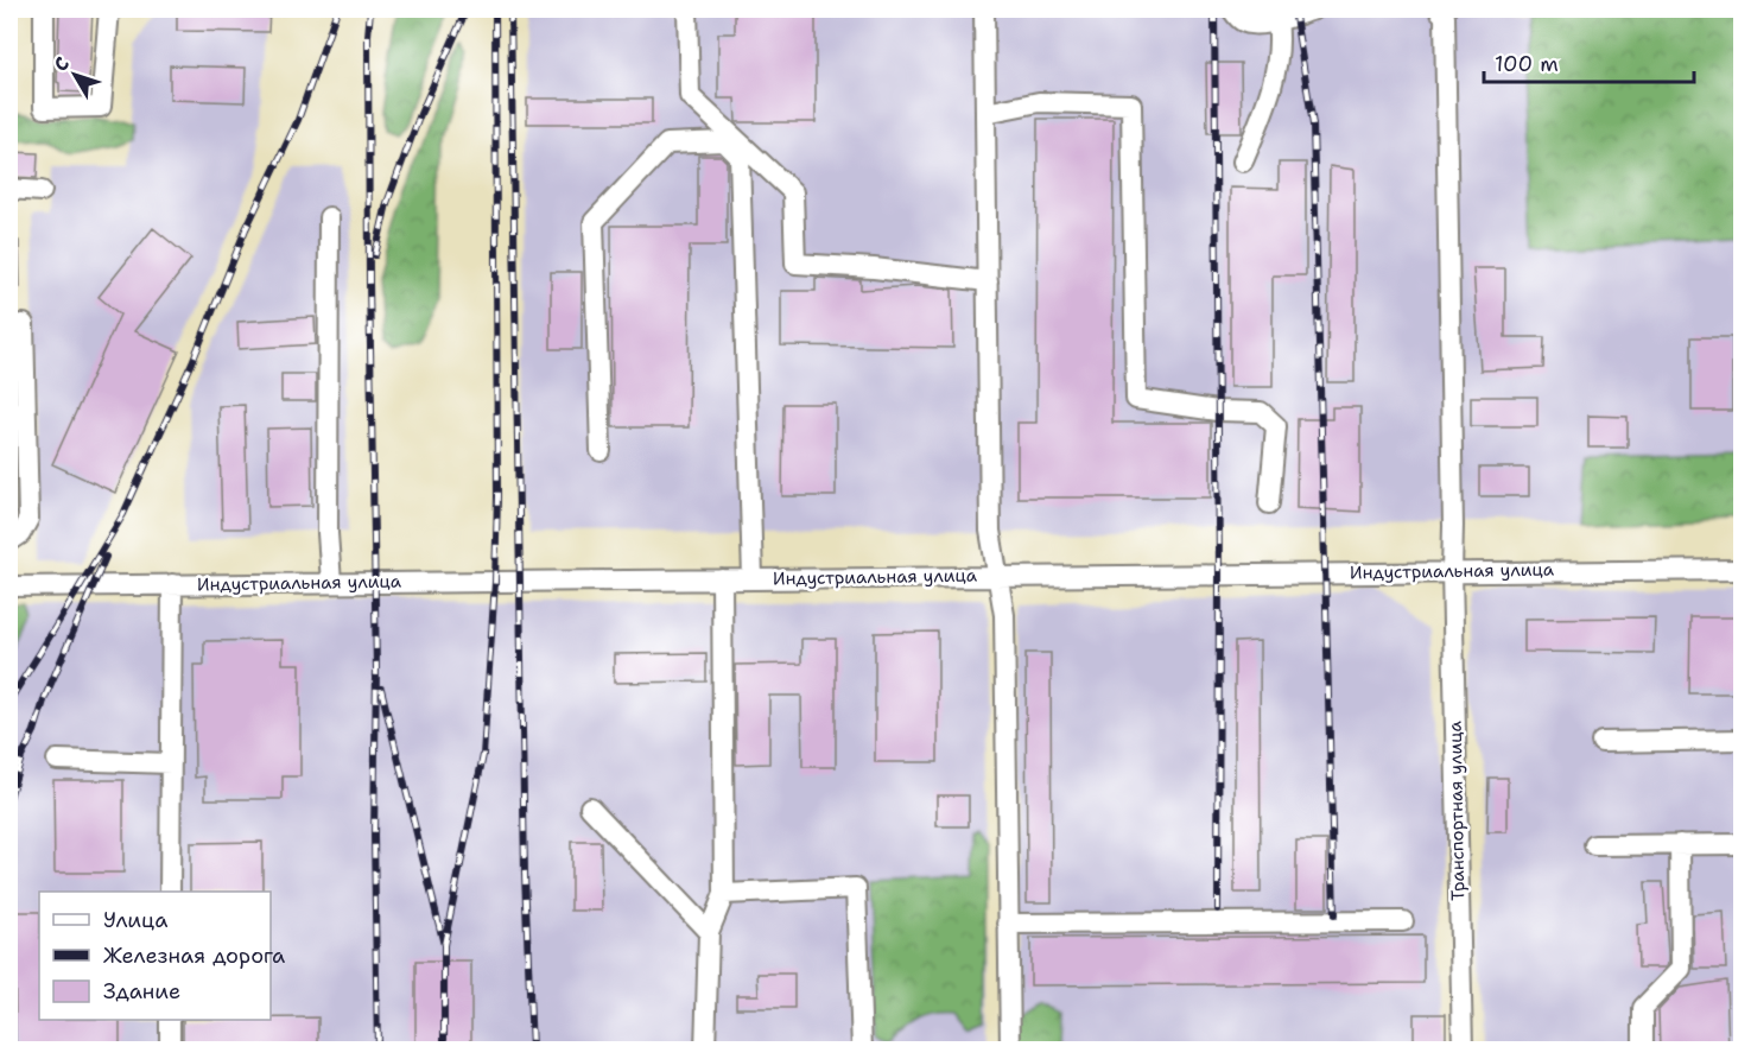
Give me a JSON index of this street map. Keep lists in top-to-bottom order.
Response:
{
  "streets": {
    "street": ["Индустриальная улица", "Транспортная улица"]
  },
  "crossings": [
    ["Индустриальная улица", "Транспортная улица"]
  ],
  "legend": ["Улица", "Железная дорога", "Здание"],
  "scale_bar": "100 m",
  "north": "top left"
}
